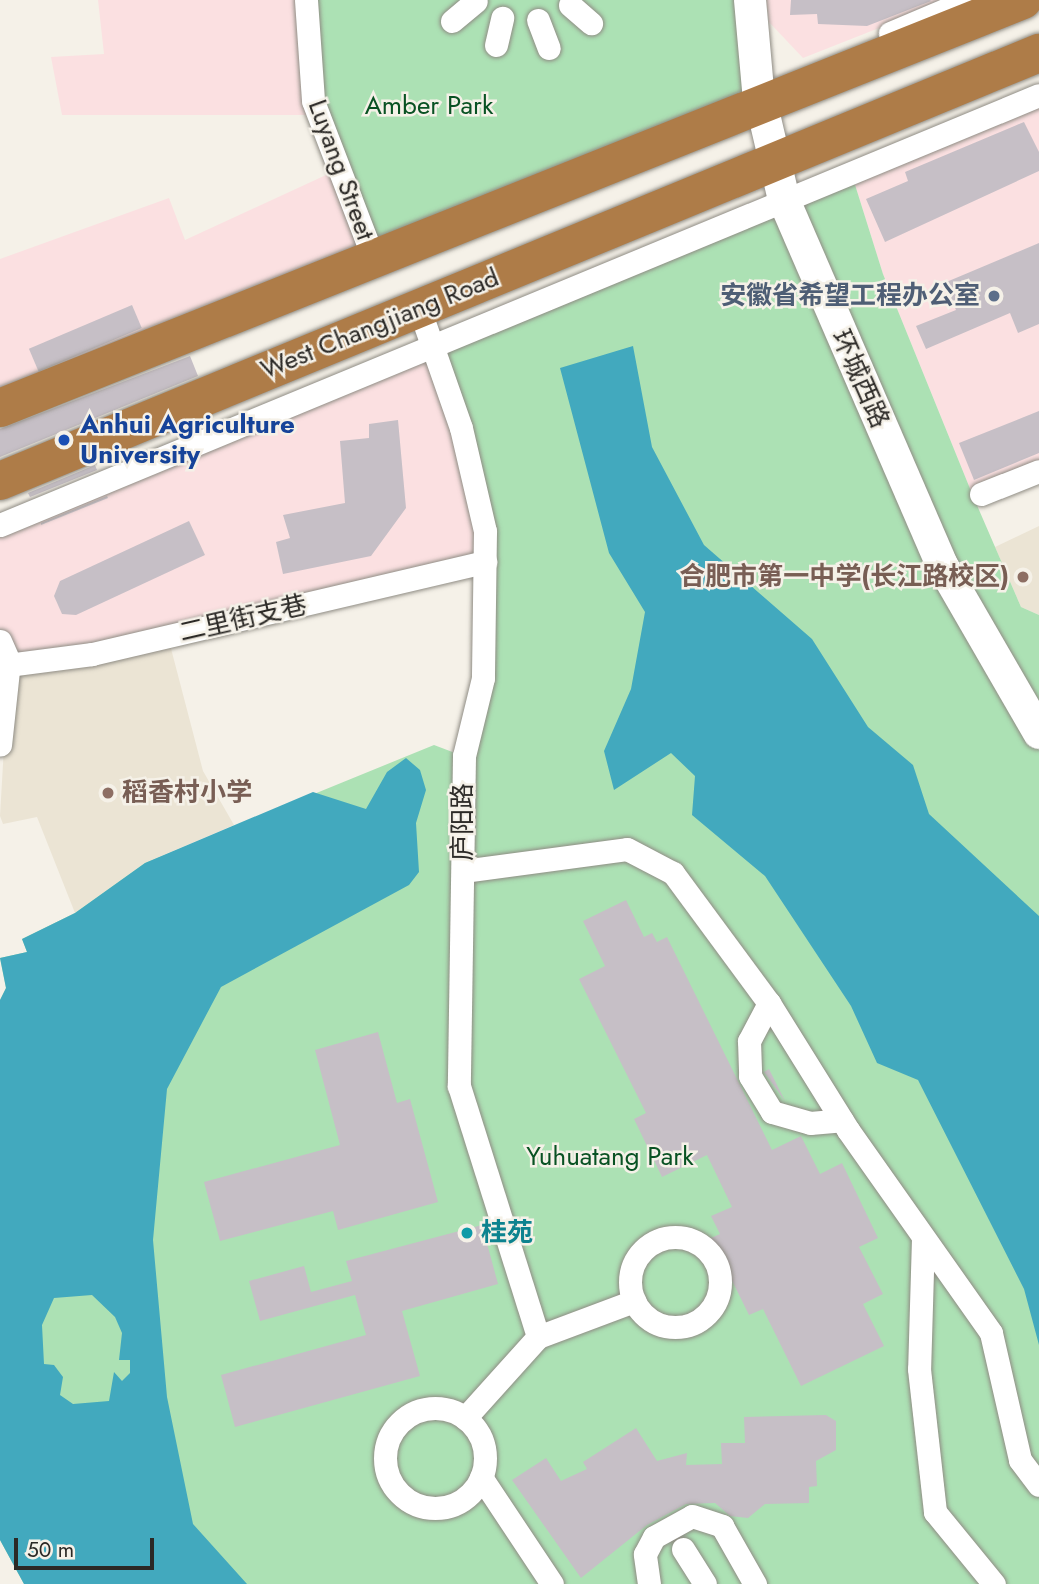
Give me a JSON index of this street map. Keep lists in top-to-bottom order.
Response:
{
  "streets": {
    "highway": ["West Changjiang Road"],
    "street": [
      "Luyang Street",
      "环城西路",
      "二里街支巷",
      "庐阳路"
    ]
  },
  "crossings": [
    ["West Changjiang Road", "环城西路"],
    ["West Changjiang Road", "庐阳路"],
    ["二里街支巷", "庐阳路"]
  ],
  "parks": ["Amber Park", "Yuhuatang Park"],
  "places": [
    "安徽省希望工程办公室",
    "Anhui Agriculture University",
    "合肥市第一中学(长江路校区)",
    "稻香村小学",
    "桂苑"
  ],
  "scale_bar": "50 m"
}
